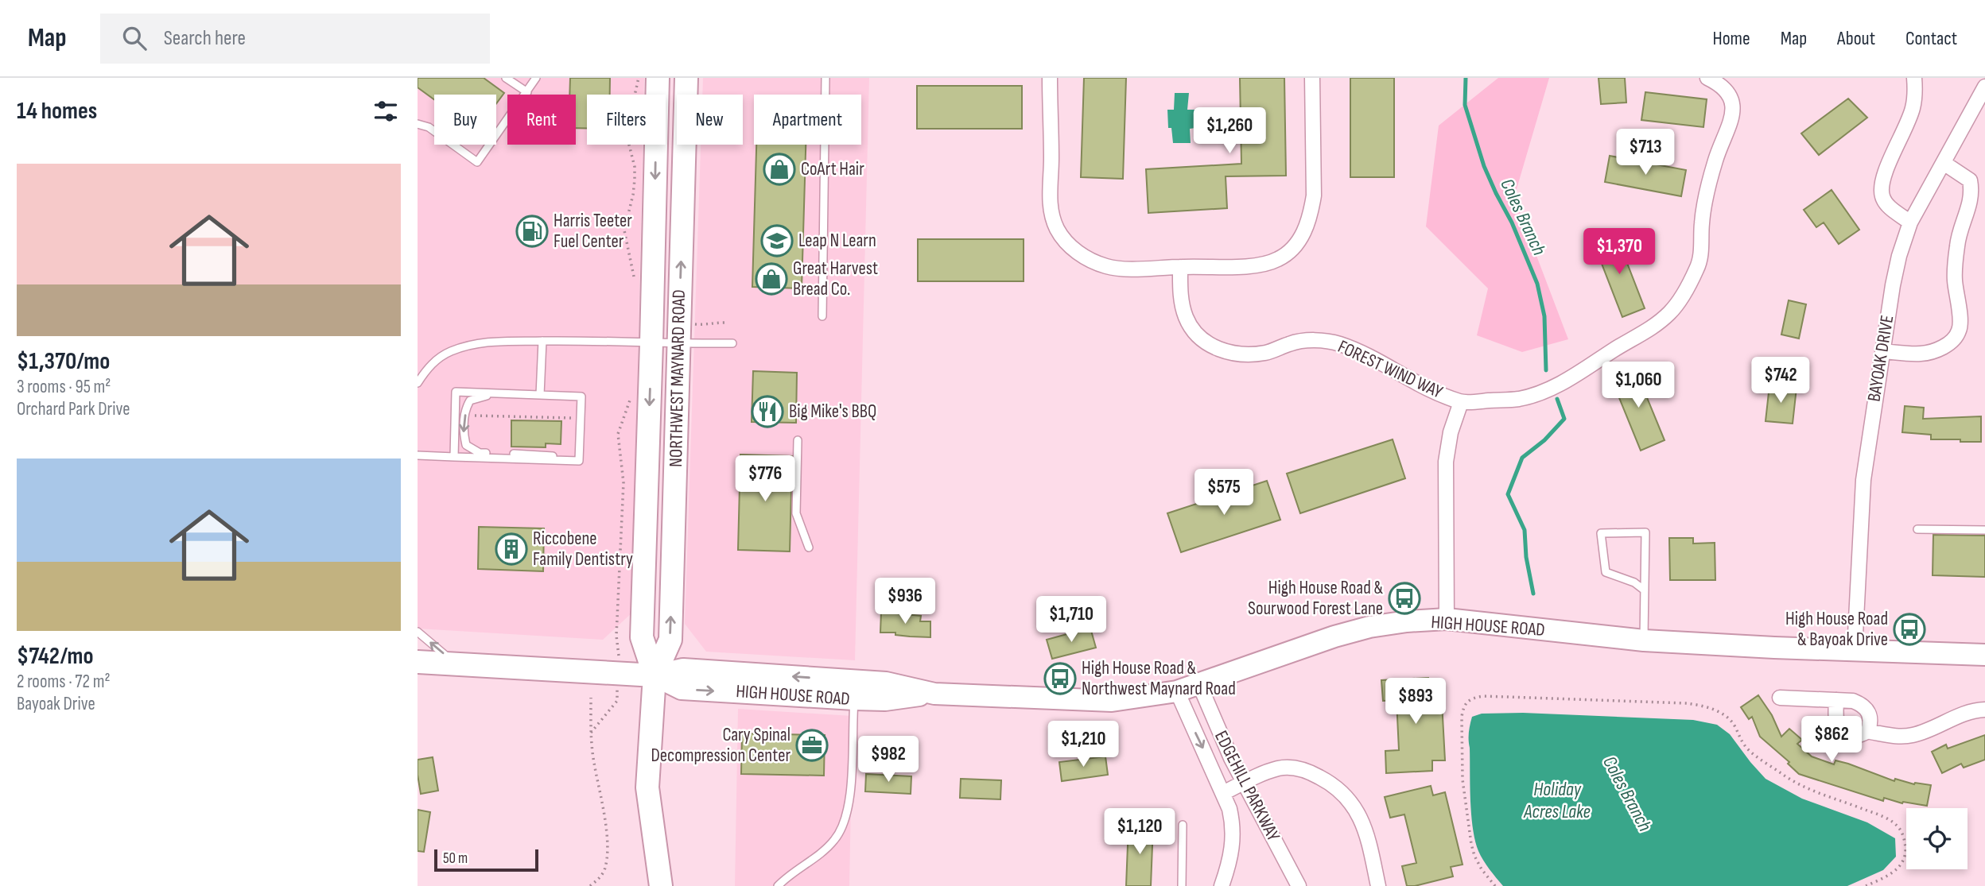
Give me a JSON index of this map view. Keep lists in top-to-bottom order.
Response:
{
  "streets": {
    "main road": ["NORTHWEST MAYNARD ROAD", "HIGH HOUSE ROAD"],
    "street": ["BAYOAK DRIVE", "FOREST WIND WAY", "EDGEHILL PARKWAY"]
  },
  "crossings": [
    ["BAYOAK DRIVE", "HIGH HOUSE ROAD"],
    ["NORTHWEST MAYNARD ROAD", "HIGH HOUSE ROAD"],
    ["HIGH HOUSE ROAD", "EDGEHILL PARKWAY"]
  ],
  "water": ["Coles Branch", "Holiday Acres Lake"],
  "places": {
    "shop": ["CoArt Hair", "Great Harvest Bread Co."],
    "fuel station": ["Harris Teeter Fuel Center"],
    "school or university": ["Leap N Learn"],
    "restaurant": ["Big Mike's BBQ"],
    "building": ["Riccobene Family Dentistry"],
    "bus stop": ["High House Road & Sourwood Forest Lane", "High House Road & Bayoak Drive", "High House Road & Northwest Maynard Road"],
    "office": ["Cary Spinal Decompression Center"]
  },
  "scale_bar": "50 m",
  "page": {
    "header": "Map",
    "search": "Search here",
    "nav": [
      "Home",
      "Map",
      "About",
      "Contact"
    ],
    "heading": "14 homes",
    "chip": [
      "Buy",
      "Rent",
      "Filters",
      "New",
      "Apartment"
    ],
    "price": [
      "$1,260",
      "$713",
      "$1,370",
      "$742",
      "$1,060",
      "$776",
      "$575",
      "$936",
      "$1,710",
      "$893",
      "$862",
      "$1,210",
      "$982",
      "$1,120"
    ],
    "list": [
      {
        "name": "$1,370/mo",
        "note": "3 rooms · 95 m² · Orchard Park Drive"
      },
      {
        "name": "$742/mo",
        "note": "2 rooms · 72 m² · Bayoak Drive"
      }
    ],
    "scale": "50 m"
  }
}
